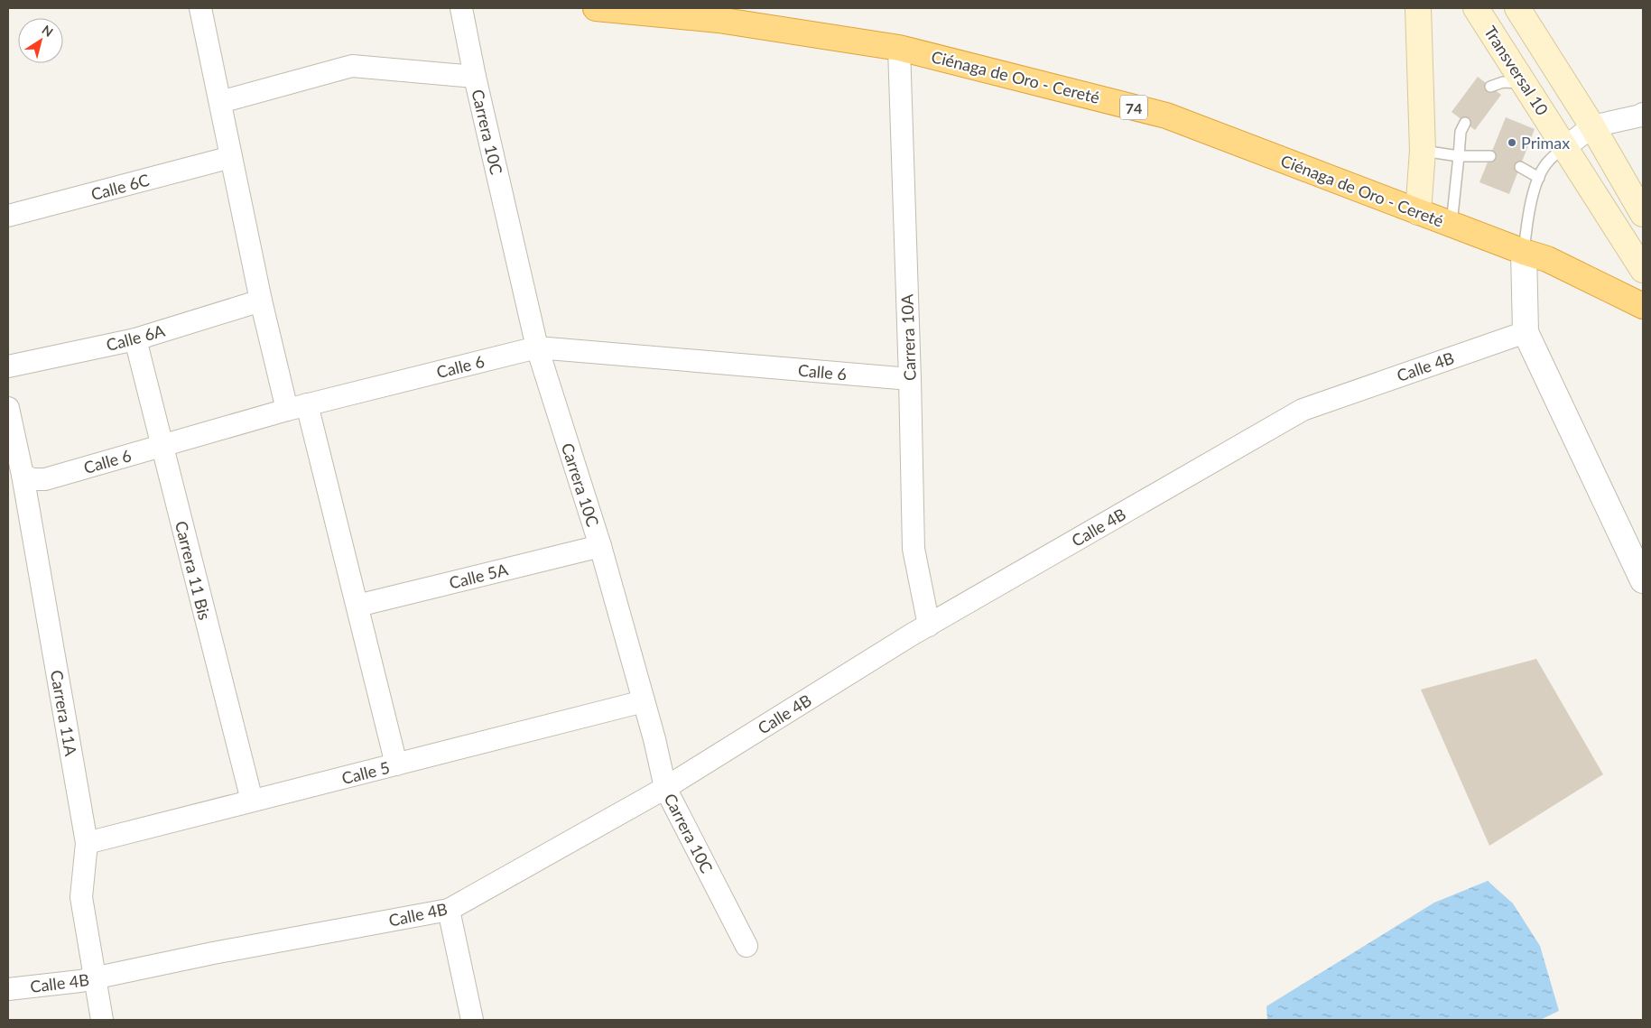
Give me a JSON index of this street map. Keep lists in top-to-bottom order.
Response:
{
  "streets": {
    "highway": ["Ciénaga de Oro - Cereté", "74"],
    "main road": ["Transversal 10"],
    "street": [
      "Carrera 10C",
      "Calle 6C",
      "Calle 6A",
      "Carrera 10A",
      "Calle 6",
      "Calle 4B",
      "Carrera 11 Bis",
      "Calle 5A",
      "Carrera 11A",
      "Calle 5"
    ]
  },
  "crossings": [
    ["Ciénaga de Oro - Cereté", "Carrera 10A"],
    ["Carrera 10C", "Calle 6"],
    ["Carrera 10C", "Calle 4B"],
    ["Carrera 10C", "Calle 5A"],
    ["Carrera 10C", "Calle 5"],
    ["Calle 6A", "Carrera 11 Bis"],
    ["Carrera 10A", "Calle 6"],
    ["Carrera 10A", "Calle 4B"],
    ["Calle 6", "Carrera 11 Bis"],
    ["Calle 6", "Carrera 11A"],
    ["Calle 4B", "Carrera 11A"],
    ["Carrera 11 Bis", "Calle 5"],
    ["Carrera 11A", "Calle 5"]
  ],
  "places": ["Primax"],
  "north": "top right"
}
